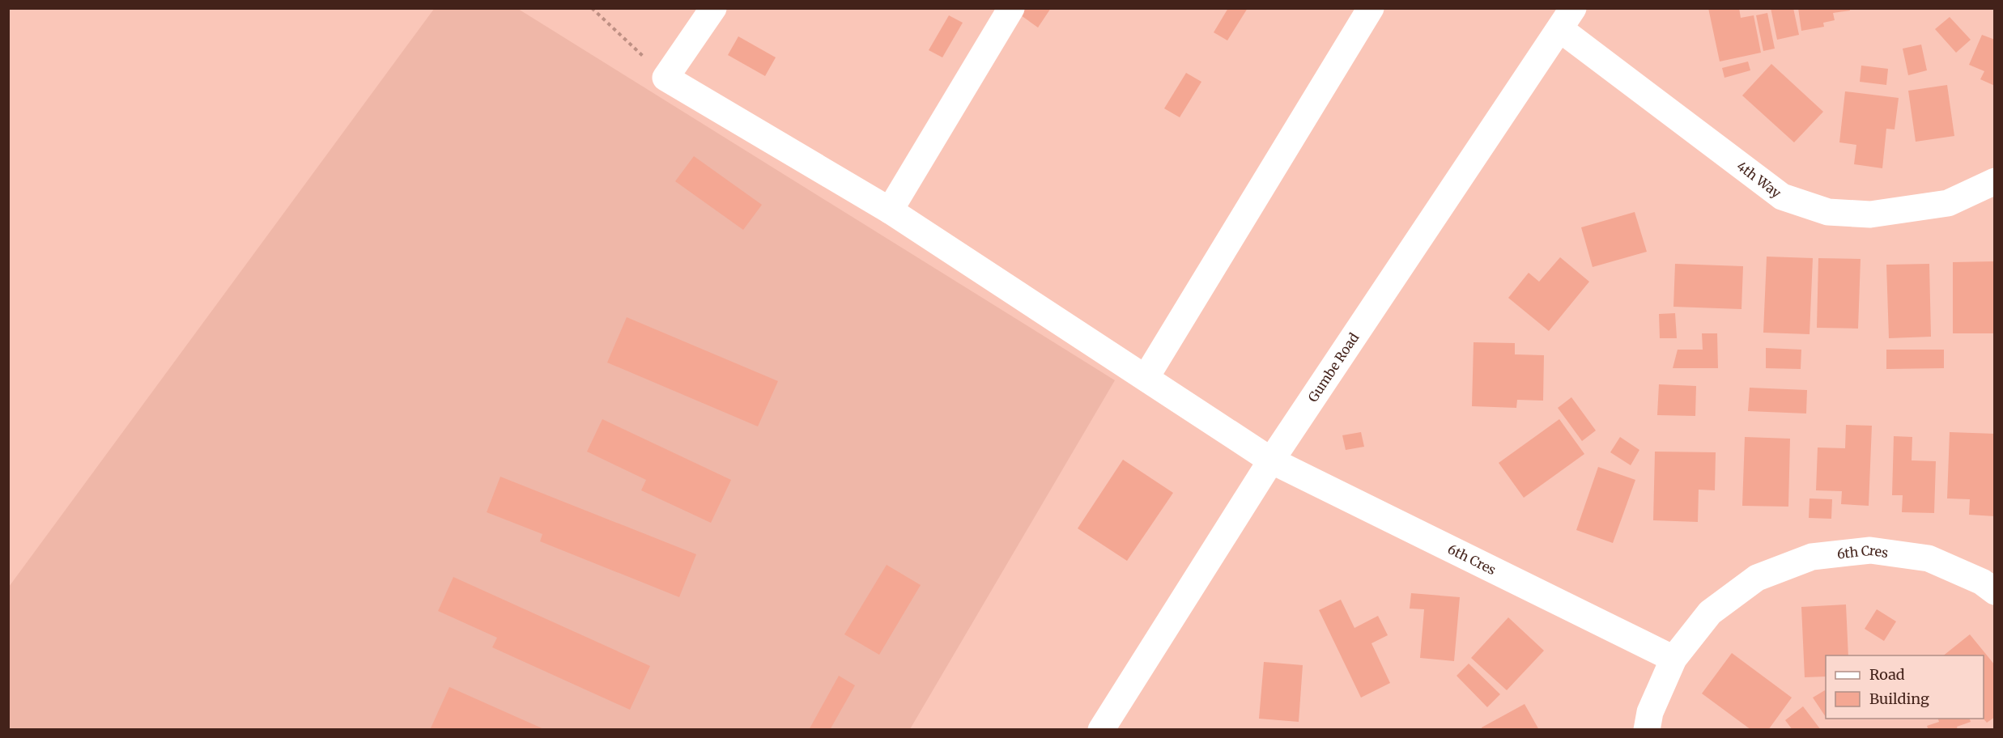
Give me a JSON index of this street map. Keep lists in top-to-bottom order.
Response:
{
  "streets": {
    "street": ["4th Way", "Gumbe Road", "6th Cres"]
  },
  "crossings": [
    ["4th Way", "Gumbe Road"],
    ["Gumbe Road", "6th Cres"]
  ],
  "legend": ["Road", "Building"]
}
